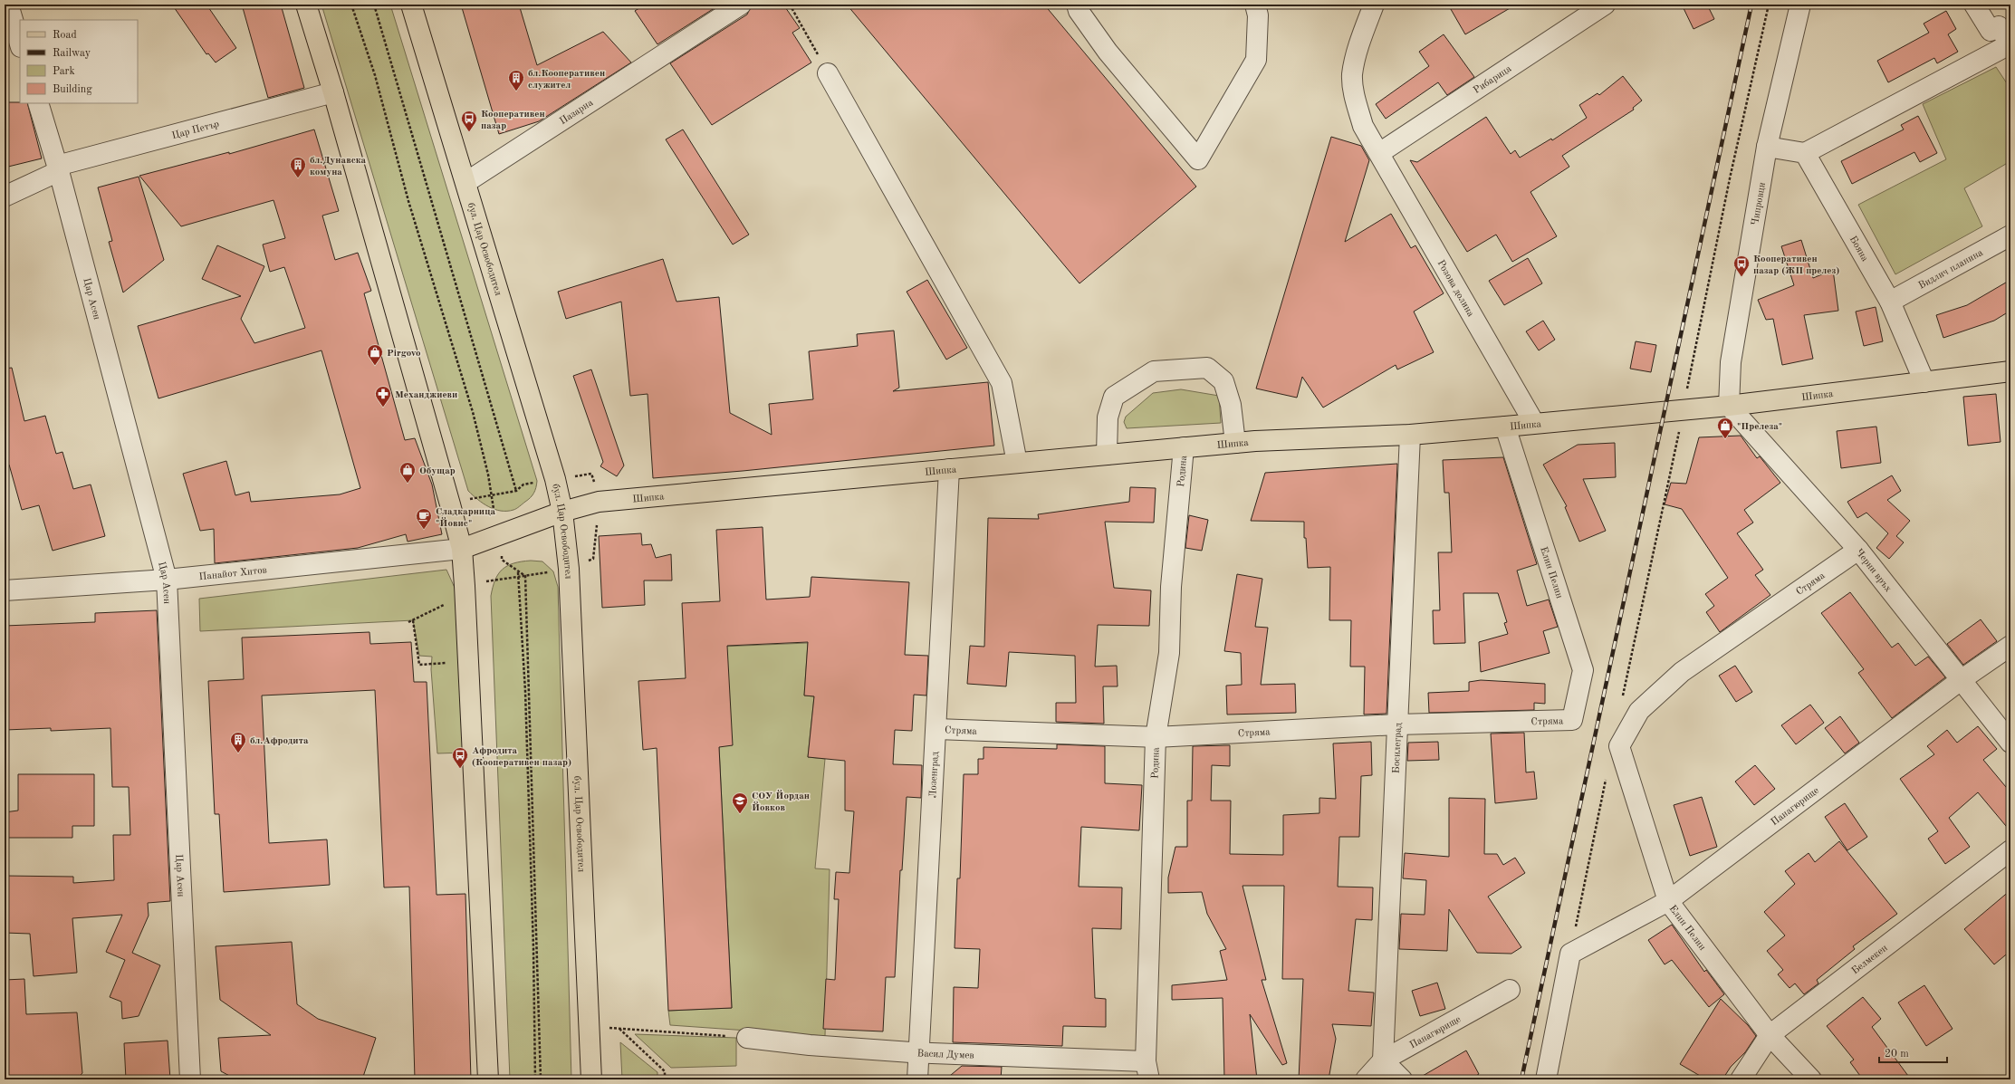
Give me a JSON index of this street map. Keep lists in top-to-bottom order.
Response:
{
  "streets": {
    "main road": ["бул. Цар Освободител", "Шипка"],
    "street": [
      "Рибарица",
      "Пазарна",
      "Цар Петър",
      "Чипровци",
      "Бояна",
      "Видлич планина",
      "Розова долина",
      "Цар Асен",
      "Родина",
      "Черни връх",
      "Елин Пелин",
      "Панайот Хитов",
      "Стряма",
      "Босилеград",
      "Лозенград",
      "Панагюрище",
      "Белмекен",
      "Васил Думев"
    ]
  },
  "crossings": [
    ["Рибарица", "Розова долина"],
    ["Пазарна", "бул. Цар Освободител"],
    ["Цар Петър", "Цар Асен"],
    ["Чипровци", "Шипка"],
    ["Чипровци", "Черни връх"],
    ["Бояна", "Видлич планина"],
    ["Бояна", "Шипка"],
    ["бул. Цар Освободител", "Шипка"],
    ["Розова долина", "Шипка"],
    ["Цар Асен", "Панайот Хитов"],
    ["Шипка", "Родина"],
    ["Шипка", "Черни връх"],
    ["Шипка", "Елин Пелин"],
    ["Шипка", "Панайот Хитов"],
    ["Шипка", "Босилеград"],
    ["Шипка", "Лозенград"],
    ["Родина", "Стряма"],
    ["Родина", "Васил Думев"],
    ["Черни връх", "Стряма"],
    ["Черни връх", "Панагюрище"],
    ["Елин Пелин", "Стряма"],
    ["Елин Пелин", "Панагюрище"],
    ["Елин Пелин", "Белмекен"],
    ["Стряма", "Босилеград"],
    ["Стряма", "Лозенград"],
    ["Босилеград", "Панагюрище"],
    ["Лозенград", "Васил Думев"]
  ],
  "places": {
    "building": ["бл.Кооперативен служител", "бл.Дунавска комуна", "бл.Афродита"],
    "bus stop": ["Кооперативен пазар", "Кооперативен пазар (ЖП прелез)", "Афродита (Кооперативен пазар)"],
    "shop": ["Pirgovo", "\"Прелеза\"", "Обущар"],
    "pharmacy": ["Механджиеви"],
    "cafe": ["Сладкарница \"Йовис\""],
    "school or university": ["СОУ Йордан Йовков"]
  },
  "legend": [
    "Road",
    "Railway",
    "Park",
    "Building"
  ],
  "scale_bar": "20 m"
}
